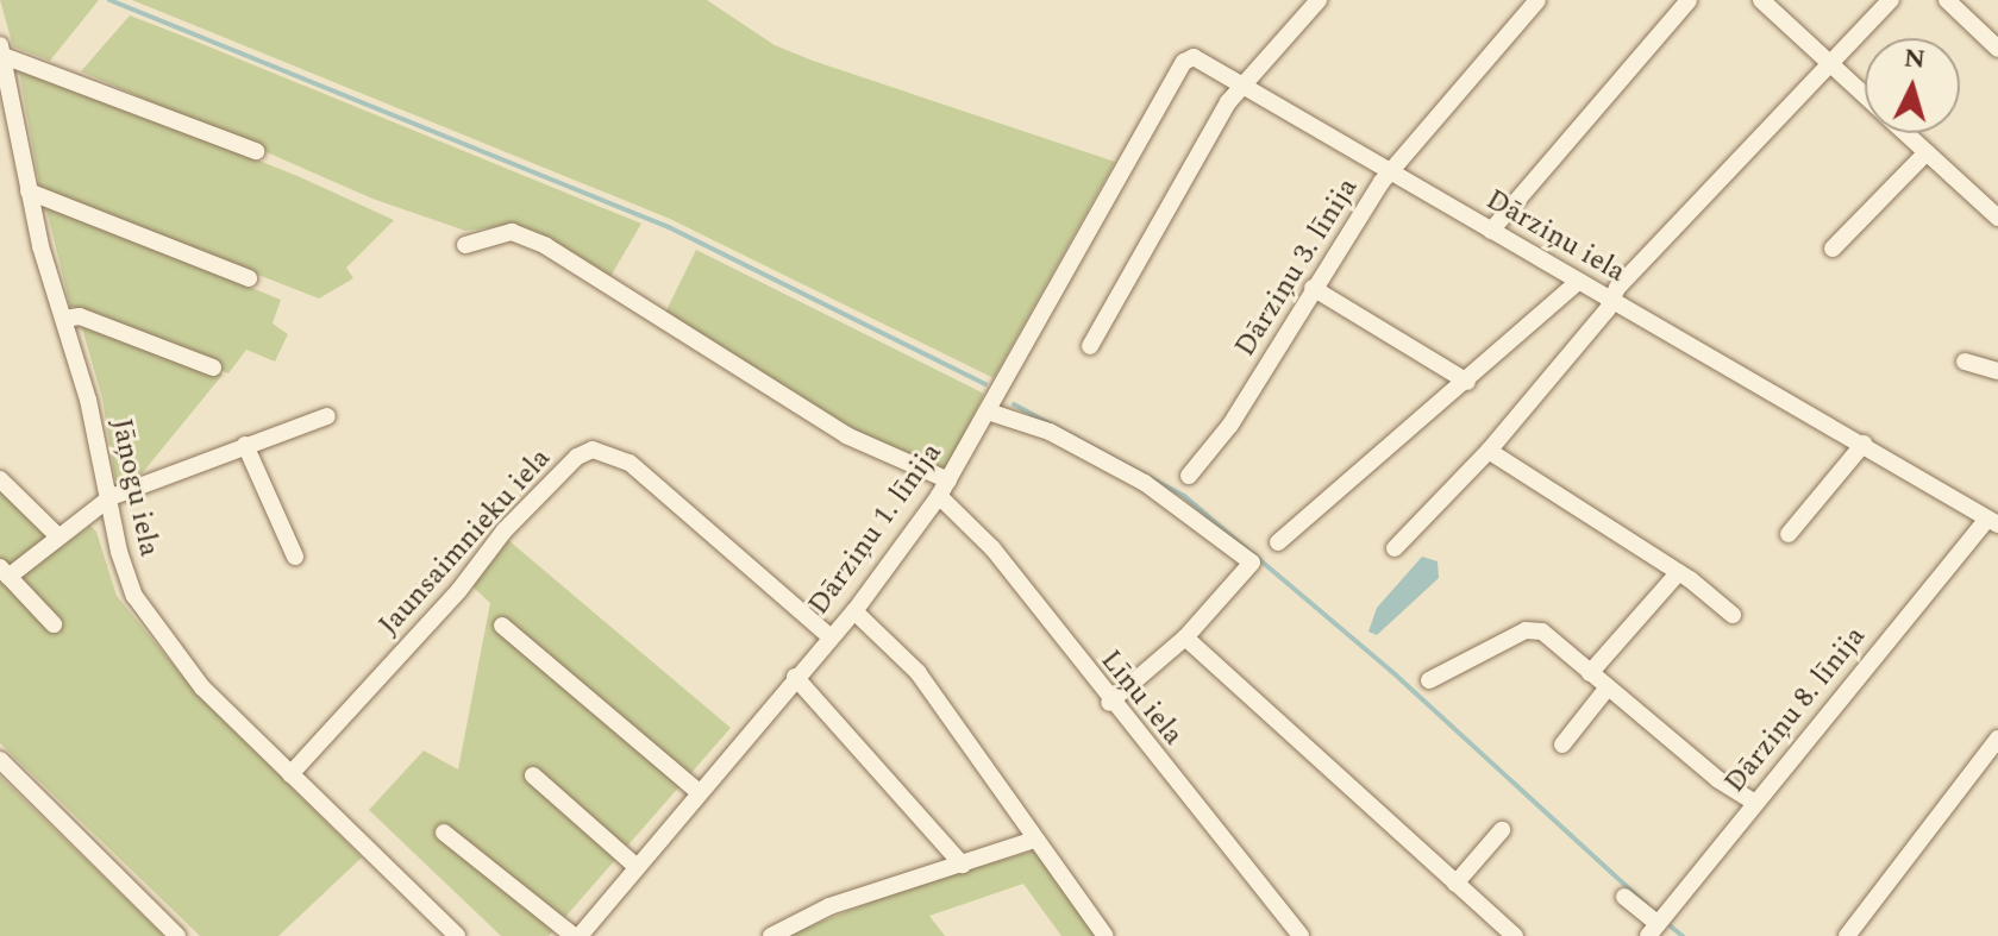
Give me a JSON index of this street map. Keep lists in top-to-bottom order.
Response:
{
  "streets": {
    "street": [
      "Dārziņu iela",
      "Dārziņu 3. līnija",
      "Jāņogu iela",
      "Dārziņu 1. līnija",
      "Jaunsaimnieku iela",
      "Līņu iela",
      "Dārziņu 8. līnija"
    ]
  },
  "crossings": [
    ["Dārziņu iela", "Dārziņu 3. līnija"],
    ["Dārziņu iela", "Dārziņu 1. līnija"],
    ["Dārziņu iela", "Dārziņu 8. līnija"],
    ["Jāņogu iela", "Jaunsaimnieku iela"],
    ["Dārziņu 1. līnija", "Jaunsaimnieku iela"],
    ["Dārziņu 1. līnija", "Līņu iela"]
  ],
  "north": "top"
}
